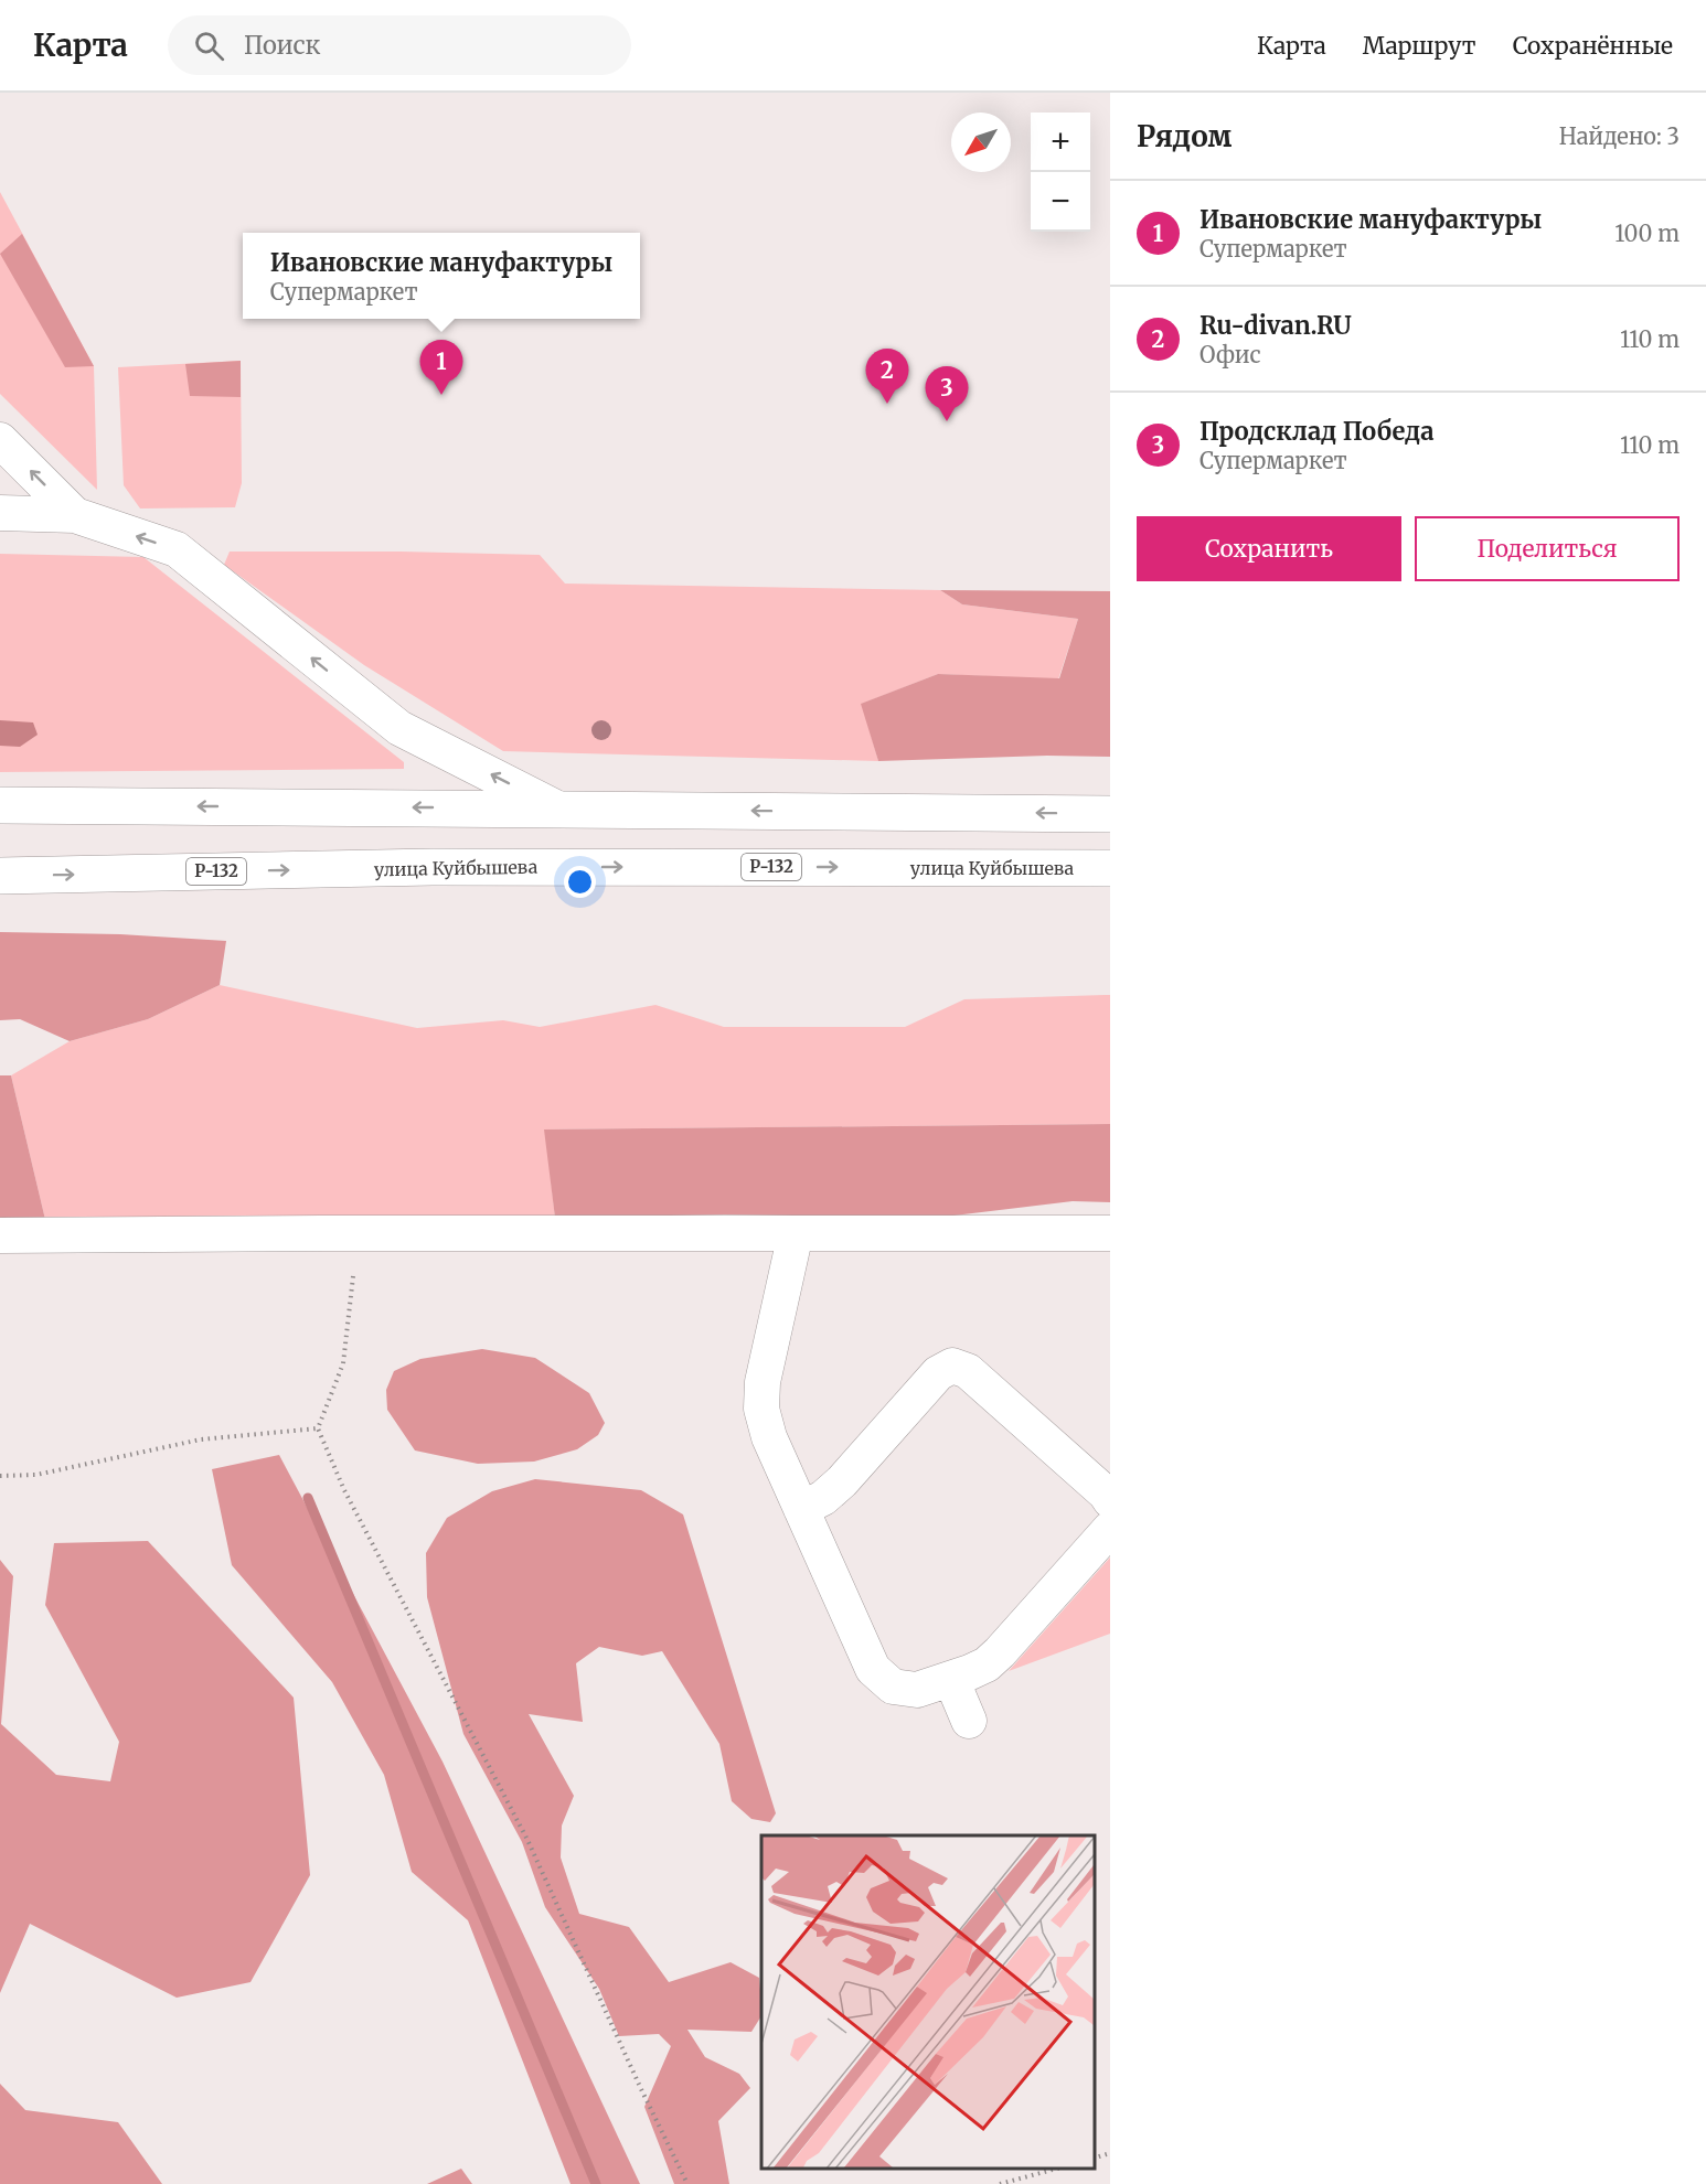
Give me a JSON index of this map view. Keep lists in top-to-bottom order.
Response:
{
  "streets": {
    "highway": ["Р-132", "улица Куйбышева"]
  },
  "north": "bottom left",
  "page": {
    "header": "Карта",
    "search": "Поиск",
    "nav": ["Карта", "Маршрут", "Сохранённые"],
    "heading": ["Рядом", "Найдено: 3"],
    "map_buttons": ["+", "−"],
    "list": [
      {
        "mark": "1",
        "name": "Ивановские мануфактуры",
        "note": "Супермаркет",
        "value": "100 m"
      },
      {
        "mark": "2",
        "name": "Ru-divan.RU",
        "note": "Офис",
        "value": "110 m"
      },
      {
        "mark": "3",
        "name": "Продсклад Победа",
        "note": "Супермаркет",
        "value": "110 m"
      }
    ],
    "popup": ["Ивановские мануфактуры", "Супермаркет"],
    "pins": ["1", "2", "3"],
    "buttons": ["Сохранить", "Поделиться"]
  }
}
